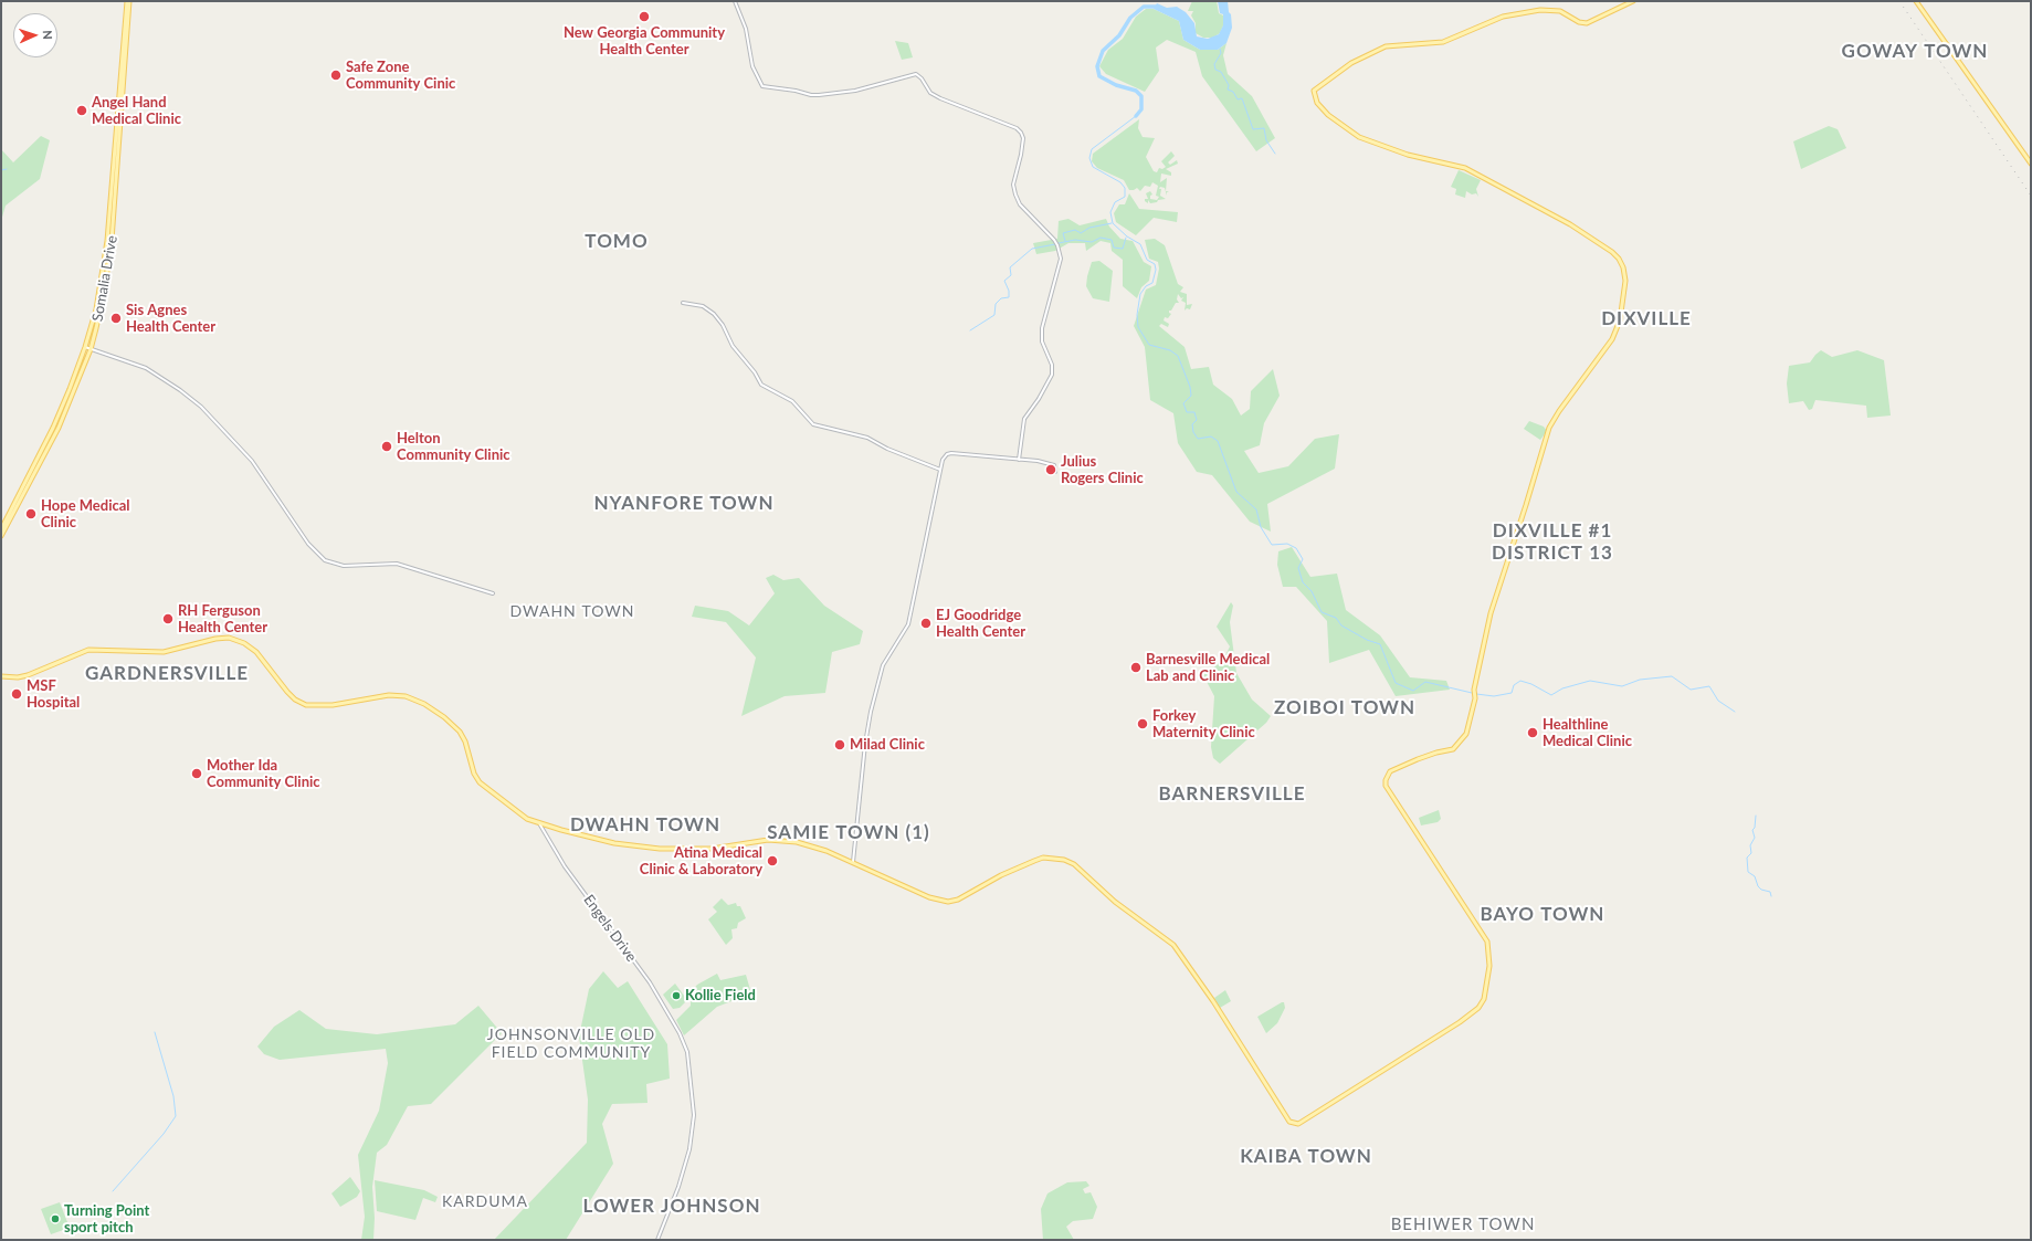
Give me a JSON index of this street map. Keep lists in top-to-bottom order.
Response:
{
  "streets": {
    "main road": ["Somalia Drive"],
    "street": ["Engels Drive"]
  },
  "districts": [
    "GOWAY TOWN",
    "TOMO",
    "DIXVILLE",
    "NYANFORE TOWN",
    "DIXVILLE #1 DISTRICT 13",
    "DWAHN TOWN",
    "GARDNERSVILLE",
    "ZOIBOI TOWN",
    "BARNERSVILLE",
    "DWAHN TOWN",
    "SAMIE TOWN (1)",
    "BAYO TOWN",
    "JOHNSONVILLE OLD FIELD COMMUNITY",
    "KAIBA TOWN",
    "KARDUMA",
    "LOWER JOHNSON",
    "BEHIWER TOWN"
  ],
  "places": [
    "New Georgia Community Health Center",
    "Safe Zone Community Cinic",
    "Angel Hand Medical Clinic",
    "Sis Agnes Health Center",
    "Helton Community Clinic",
    "Julius Rogers Clinic",
    "Hope Medical Clinic",
    "RH Ferguson Health Center",
    "EJ Goodridge Health Center",
    "Barnesville Medical Lab and Clinic",
    "MSF Hospital",
    "Forkey Maternity Clinic",
    "Healthline Medical Clinic",
    "Milad Clinic",
    "Mother Ida Community Clinic",
    "Atina Medical Clinic & Laboratory",
    "Kollie Field",
    "Turning Point sport pitch"
  ],
  "north": "right"
}
